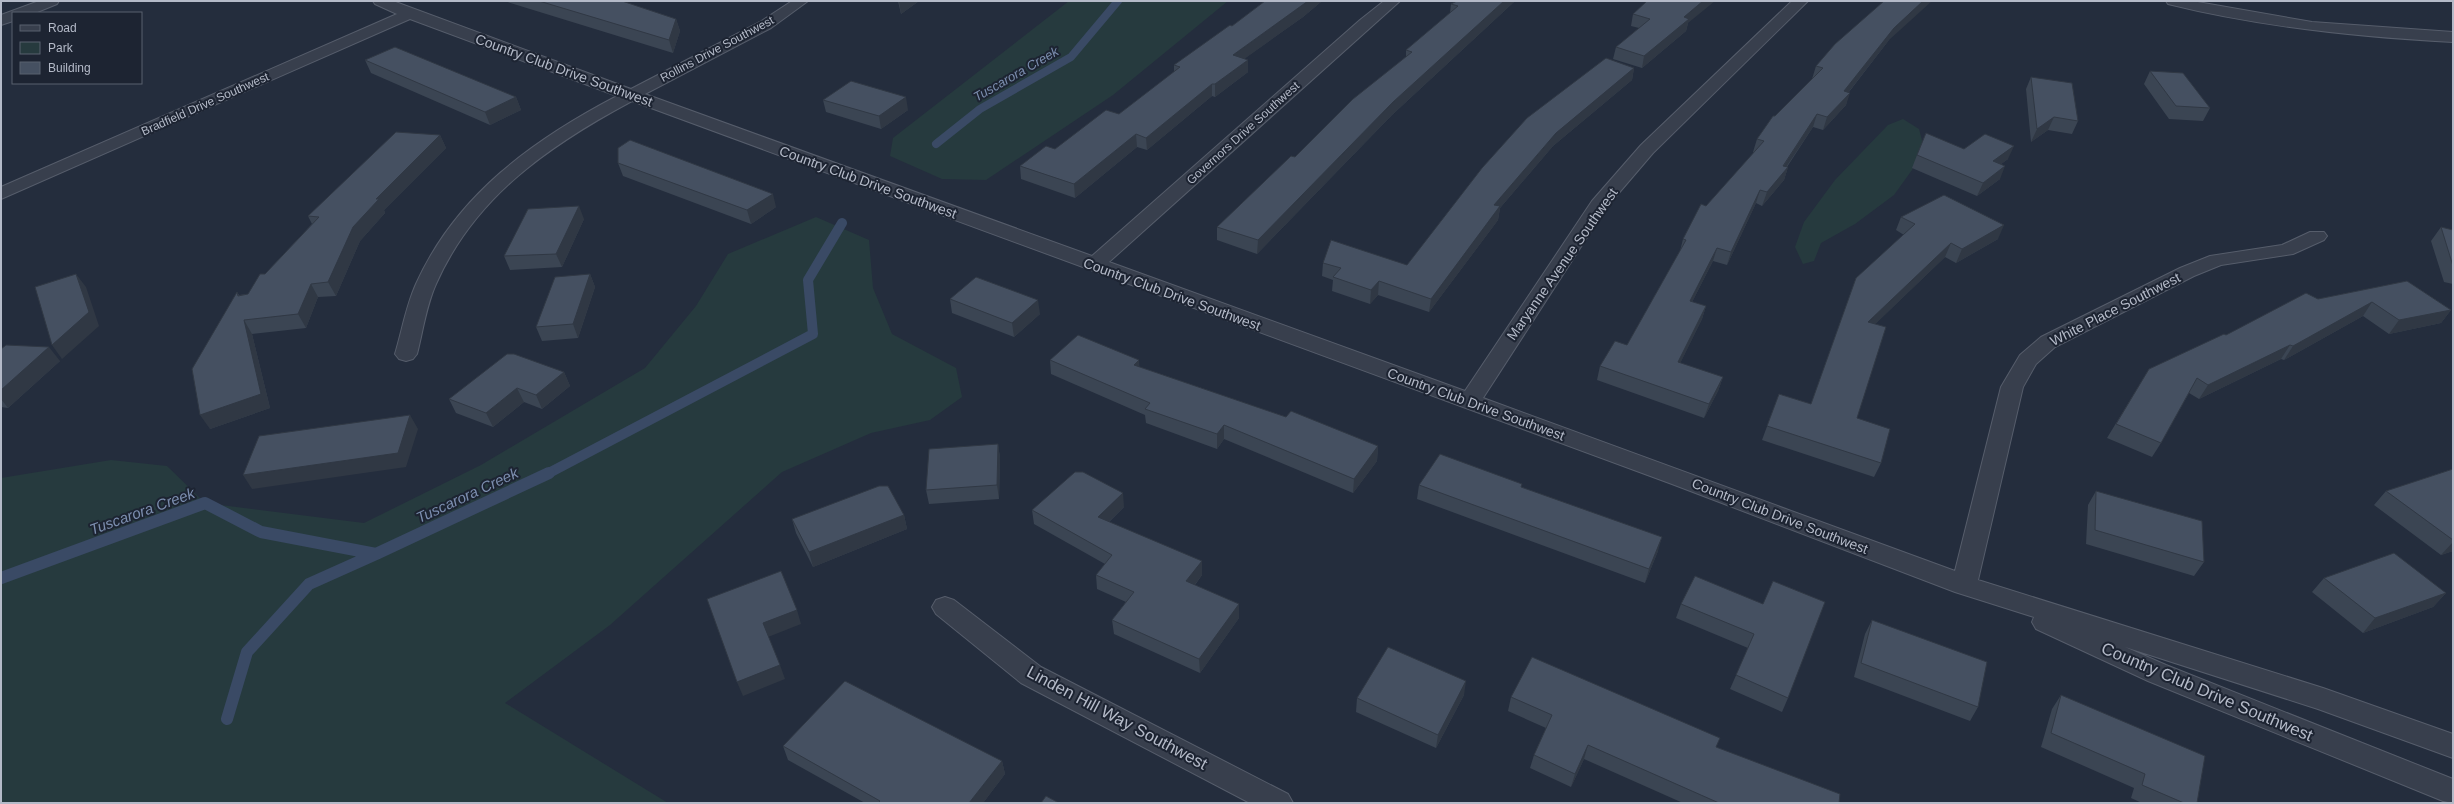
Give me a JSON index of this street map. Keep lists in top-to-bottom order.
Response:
{
  "streets": {
    "street": [
      "Rollins Drive Southwest",
      "Country Club Drive Southwest",
      "Bradfield Drive Southwest",
      "Governors Drive Southwest",
      "Maryanne Avenue Southwest",
      "White Place Southwest",
      "Linden Hill Way Southwest"
    ]
  },
  "crossings": [
    ["Rollins Drive Southwest", "Country Club Drive Southwest"],
    ["Country Club Drive Southwest", "Bradfield Drive Southwest"],
    ["Country Club Drive Southwest", "Governors Drive Southwest"],
    ["Country Club Drive Southwest", "Maryanne Avenue Southwest"],
    ["Country Club Drive Southwest", "White Place Southwest"]
  ],
  "water": ["Tuscarora Creek"],
  "legend": ["Road", "Park", "Building"]
}
